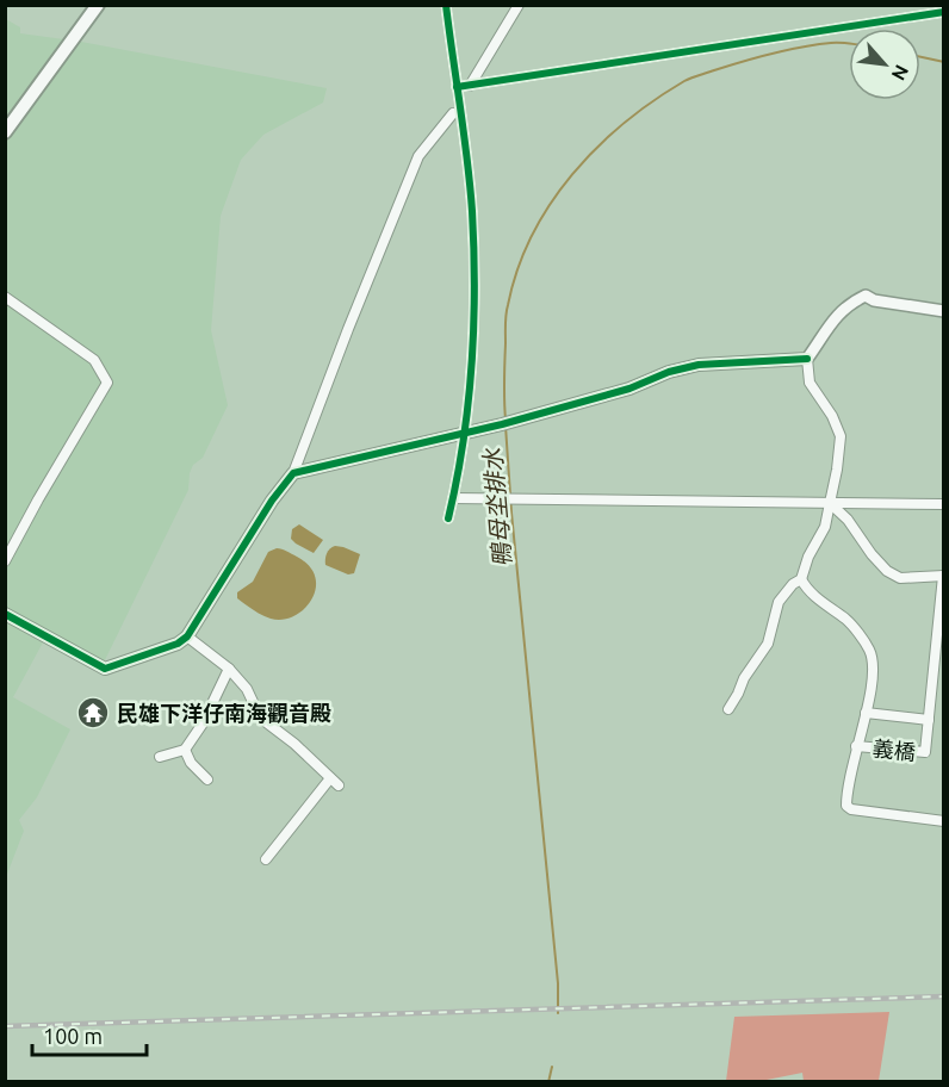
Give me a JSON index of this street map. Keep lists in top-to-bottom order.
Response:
{
  "streets": {
    "street": ["義橋"]
  },
  "water": ["鴨母坔排水"],
  "places": {
    "temple": ["民雄下洋仔南海觀音殿"]
  },
  "scale_bar": "100 m",
  "north": "bottom right"
}
